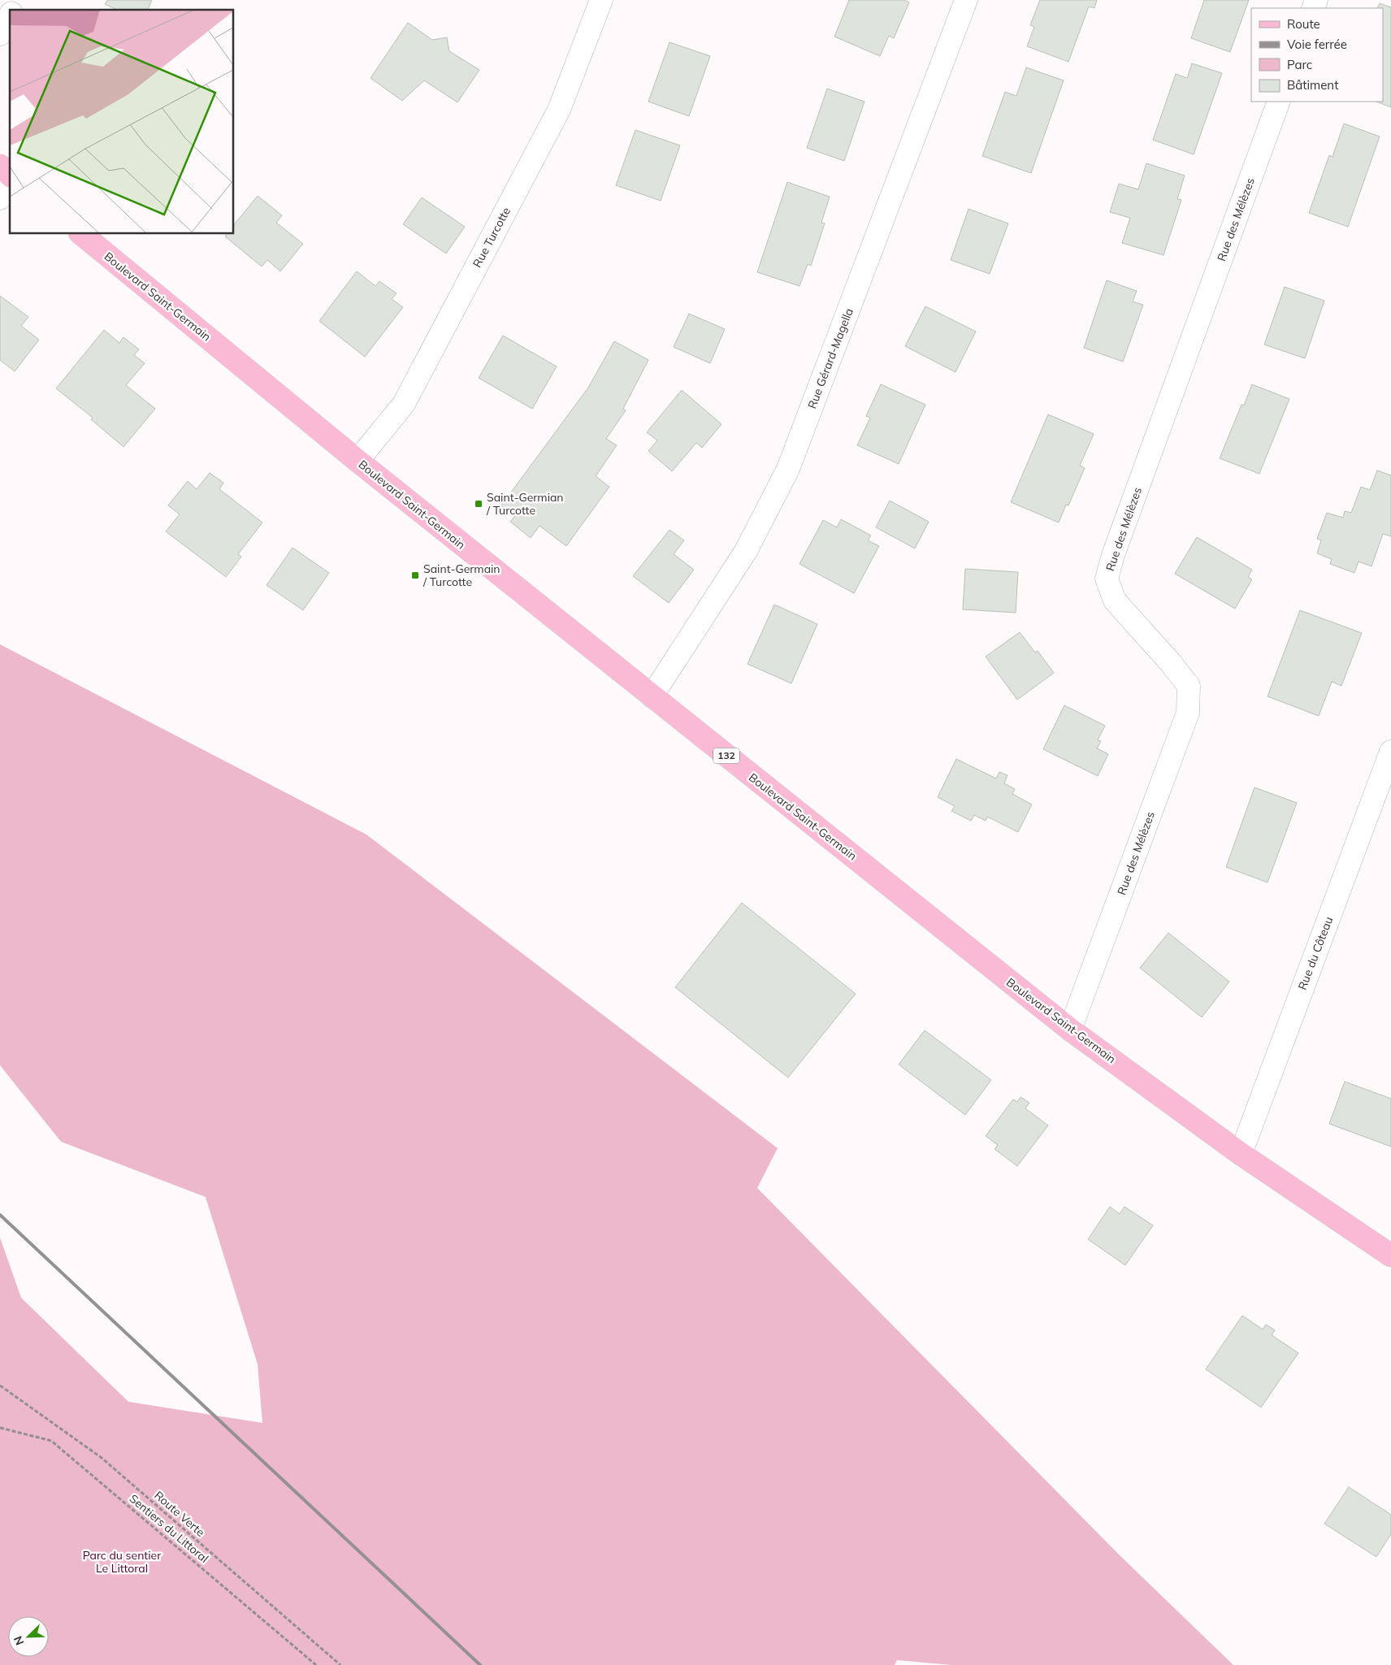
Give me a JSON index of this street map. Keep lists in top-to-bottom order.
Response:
{
  "streets": {
    "main road": ["Boulevard Saint-Germain", "132"],
    "street": [
      "Rue des Mélèzes",
      "Rue Turcotte",
      "Rue Gérard-Magella",
      "Rue du Côteau"
    ],
    "path": ["Route Verte", "Sentiers du Littoral"]
  },
  "crossings": [
    ["Rue des Mélèzes", "Boulevard Saint-Germain"],
    ["Rue Turcotte", "Boulevard Saint-Germain"],
    ["Boulevard Saint-Germain", "Rue Gérard-Magella"],
    ["Boulevard Saint-Germain", "Rue du Côteau"]
  ],
  "parks": ["Parc du sentier Le Littoral"],
  "places": {
    "transit": ["Saint-Germian / Turcotte", "Saint-Germain / Turcotte"]
  },
  "legend": [
    "Route",
    "Voie ferrée",
    "Parc",
    "Bâtiment"
  ],
  "north": "bottom left"
}
